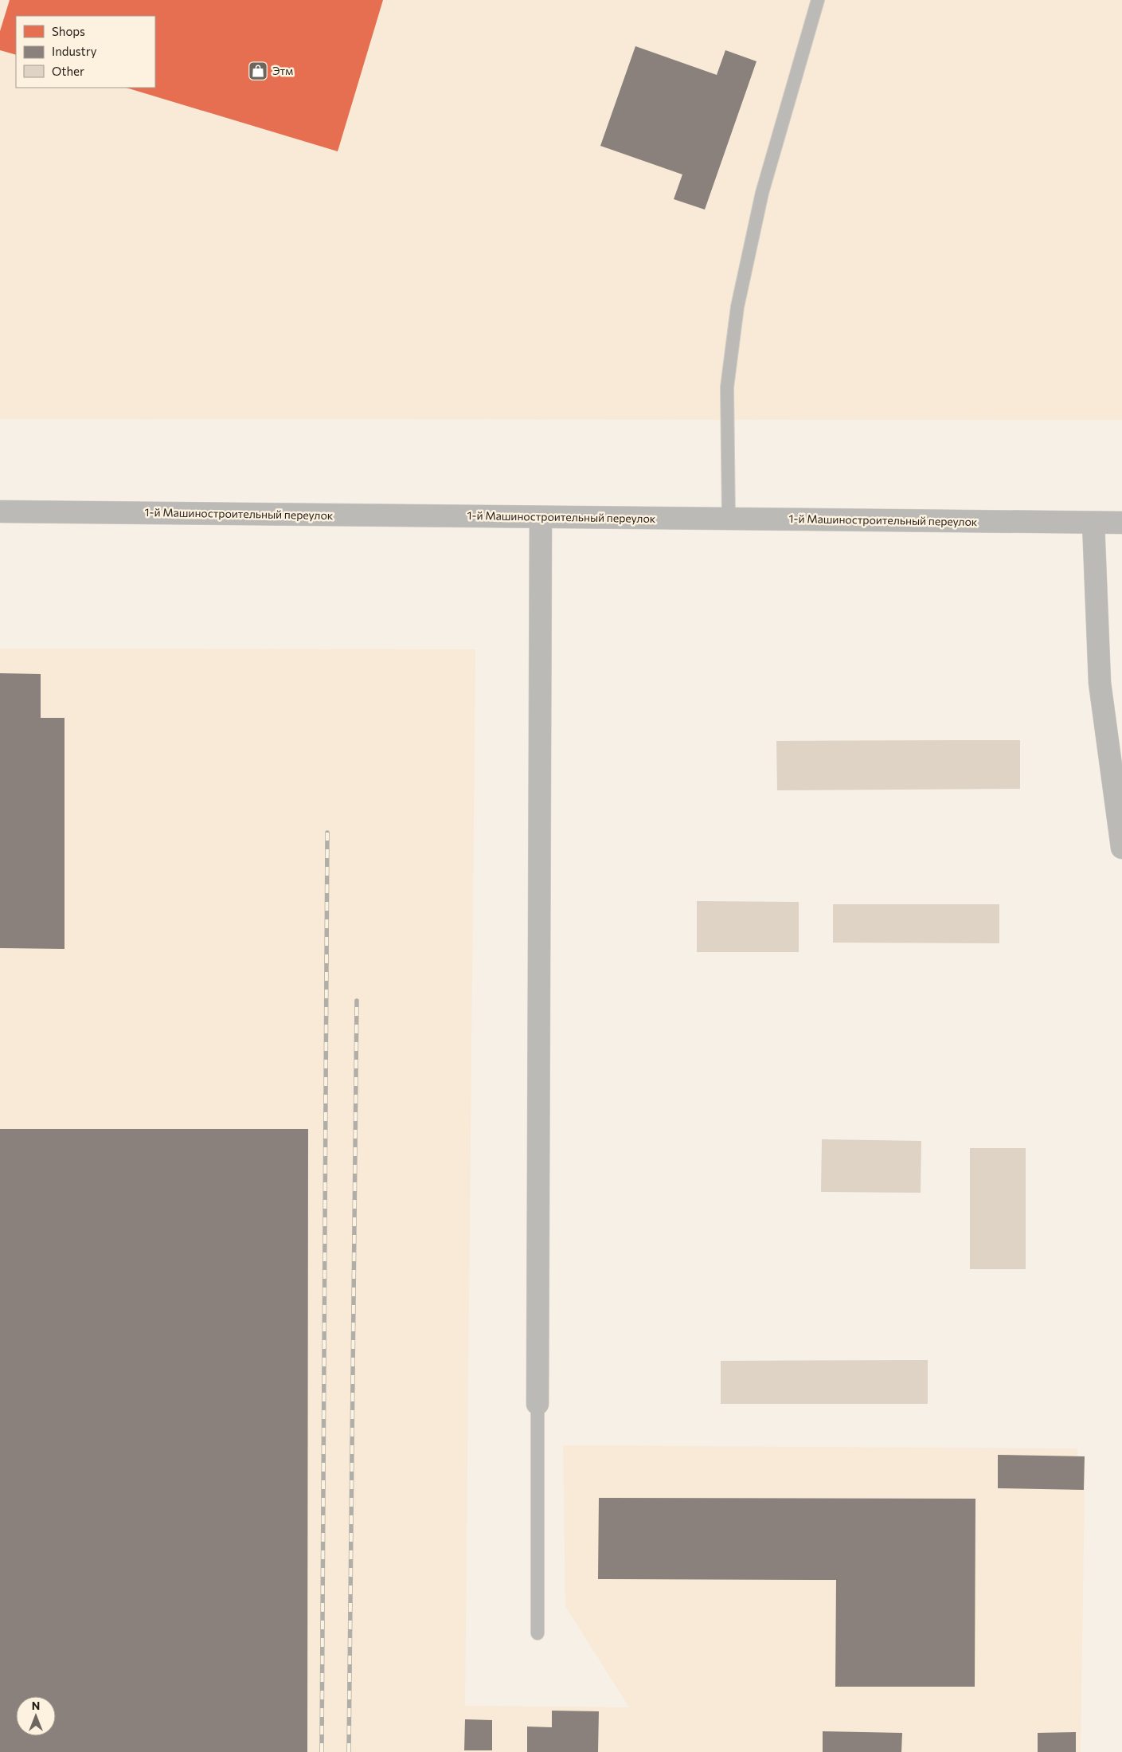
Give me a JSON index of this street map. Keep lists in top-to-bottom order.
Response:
{
  "streets": {
    "street": ["1-й Машиностроительный переулок"]
  },
  "places": {
    "shop": ["Этм"]
  },
  "legend": ["Shops", "Industry", "Other"],
  "north": "top"
}
